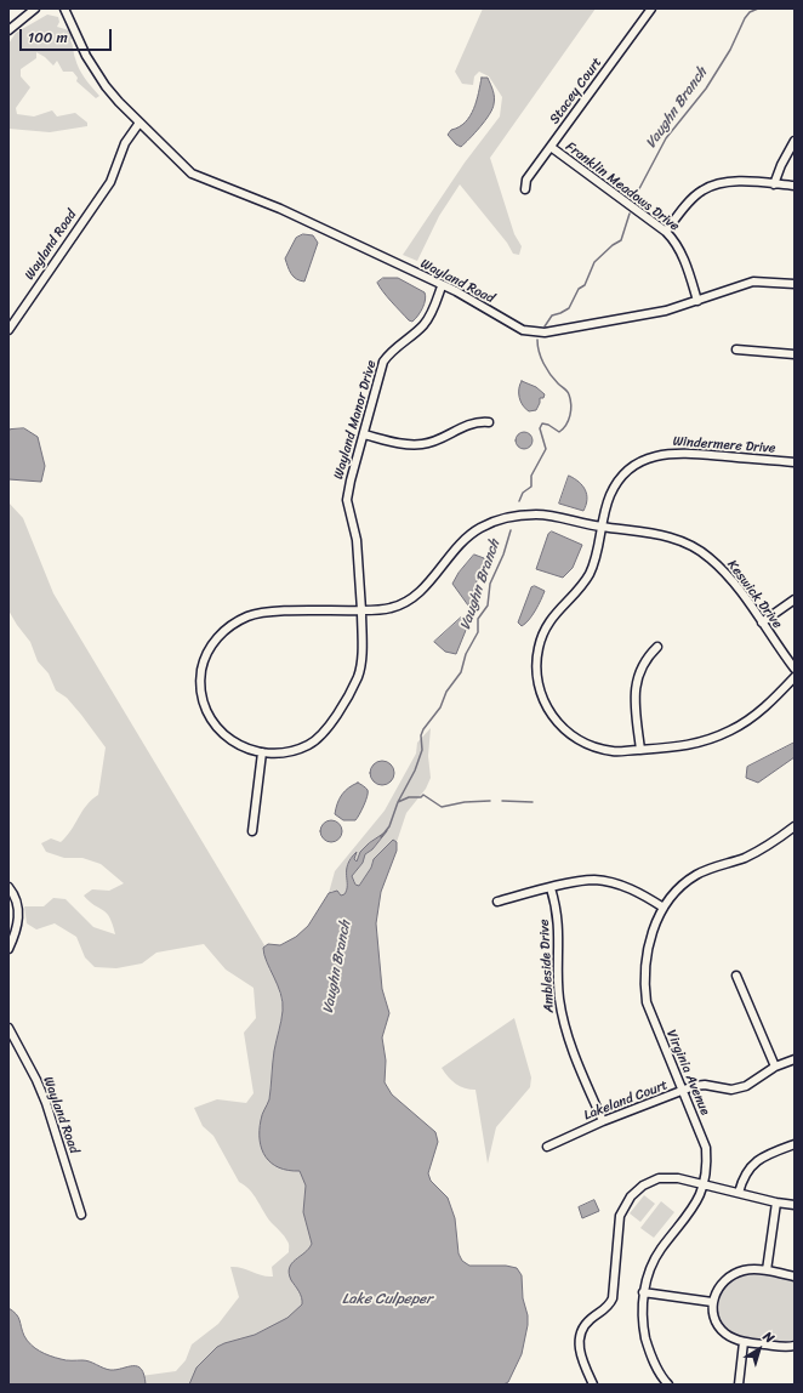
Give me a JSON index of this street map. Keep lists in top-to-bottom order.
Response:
{
  "streets": {
    "street": [
      "Stacey Court",
      "Franklin Meadows Drive",
      "Wayland Road",
      "Wayland Manor Drive",
      "Windermere Drive",
      "Keswick Drive",
      "Ambleside Drive",
      "Virginia Avenue",
      "Lakeland Court"
    ]
  },
  "crossings": [
    ["Stacey Court", "Franklin Meadows Drive"],
    ["Franklin Meadows Drive", "Wayland Road"],
    ["Wayland Road", "Wayland Manor Drive"],
    ["Wayland Manor Drive", "Keswick Drive"],
    ["Windermere Drive", "Keswick Drive"],
    ["Ambleside Drive", "Lakeland Court"],
    ["Virginia Avenue", "Lakeland Court"]
  ],
  "water": ["Vaughn Branch", "Lake Culpeper"],
  "scale_bar": "100 m",
  "north": "top right"
}
